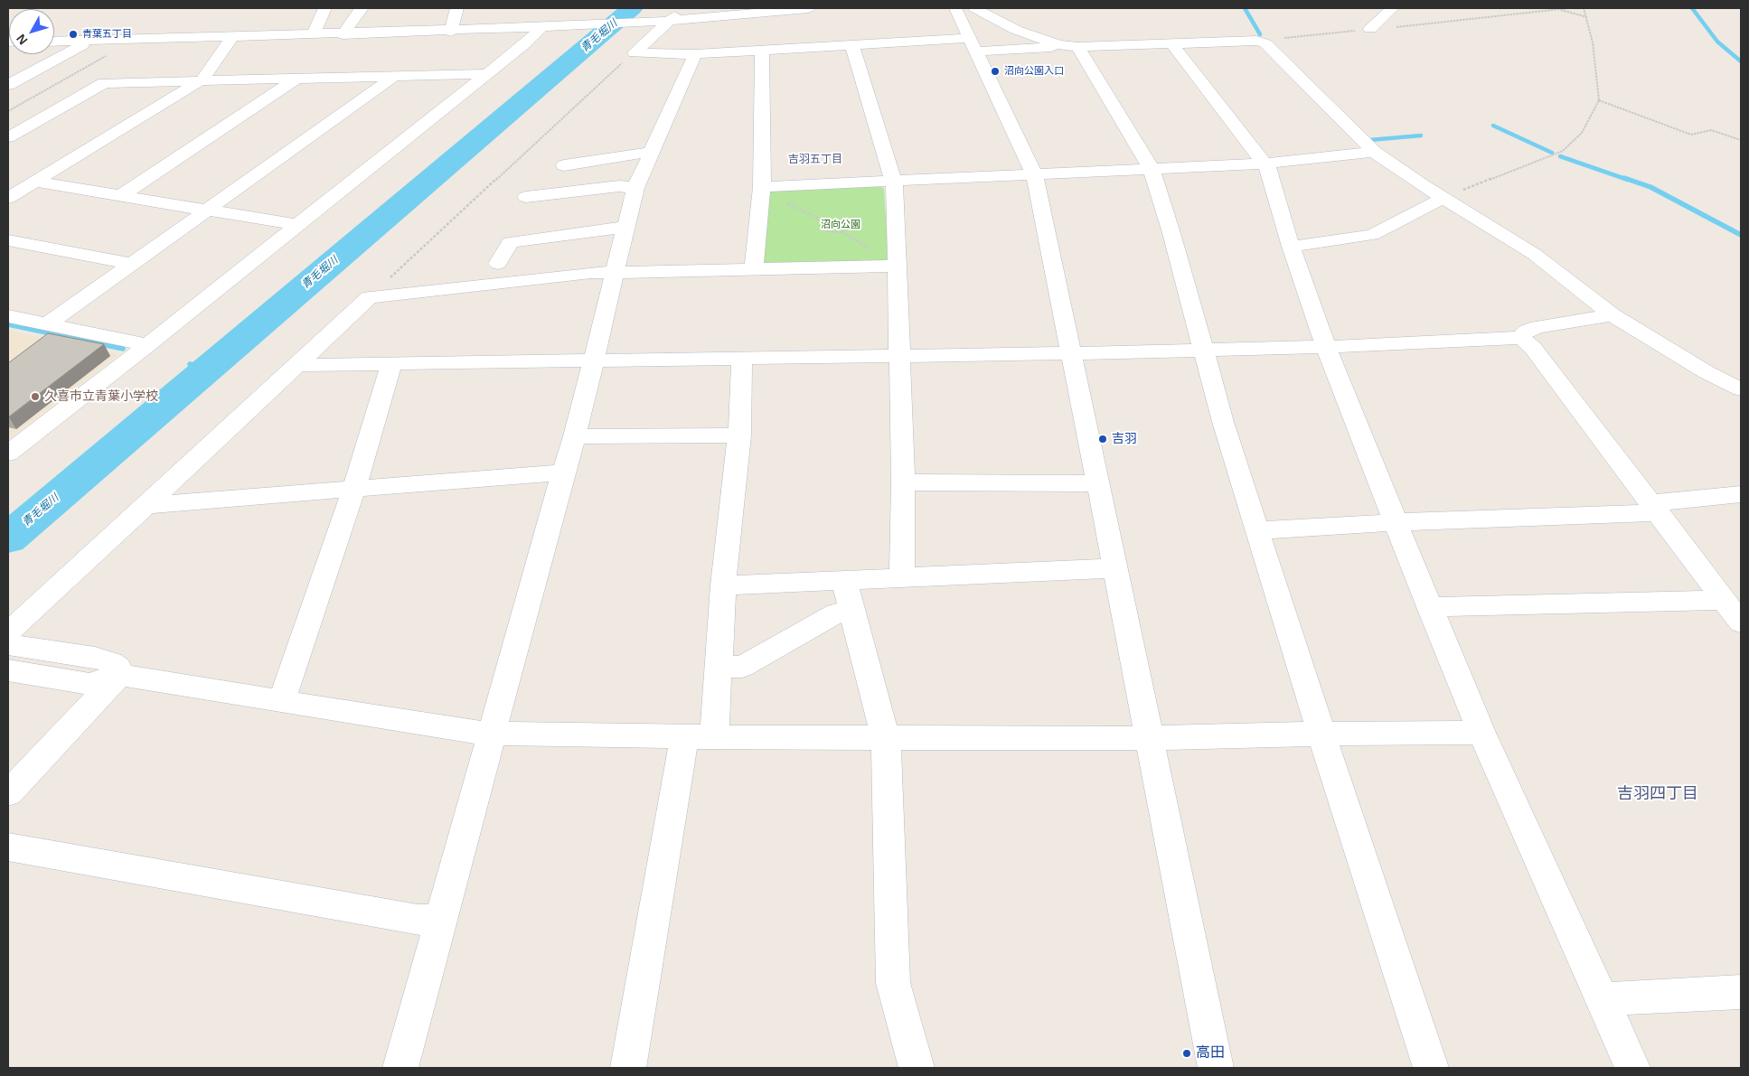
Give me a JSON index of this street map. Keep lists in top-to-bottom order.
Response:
{
  "districts": ["吉羽五丁目", "吉羽四丁目"],
  "water": ["青毛堀川"],
  "parks": ["沼向公園"],
  "places": [
    "青葉五丁目",
    "沼向公園入口",
    "久喜市立青葉小学校",
    "吉羽",
    "高田"
  ],
  "north": "bottom left"
}
